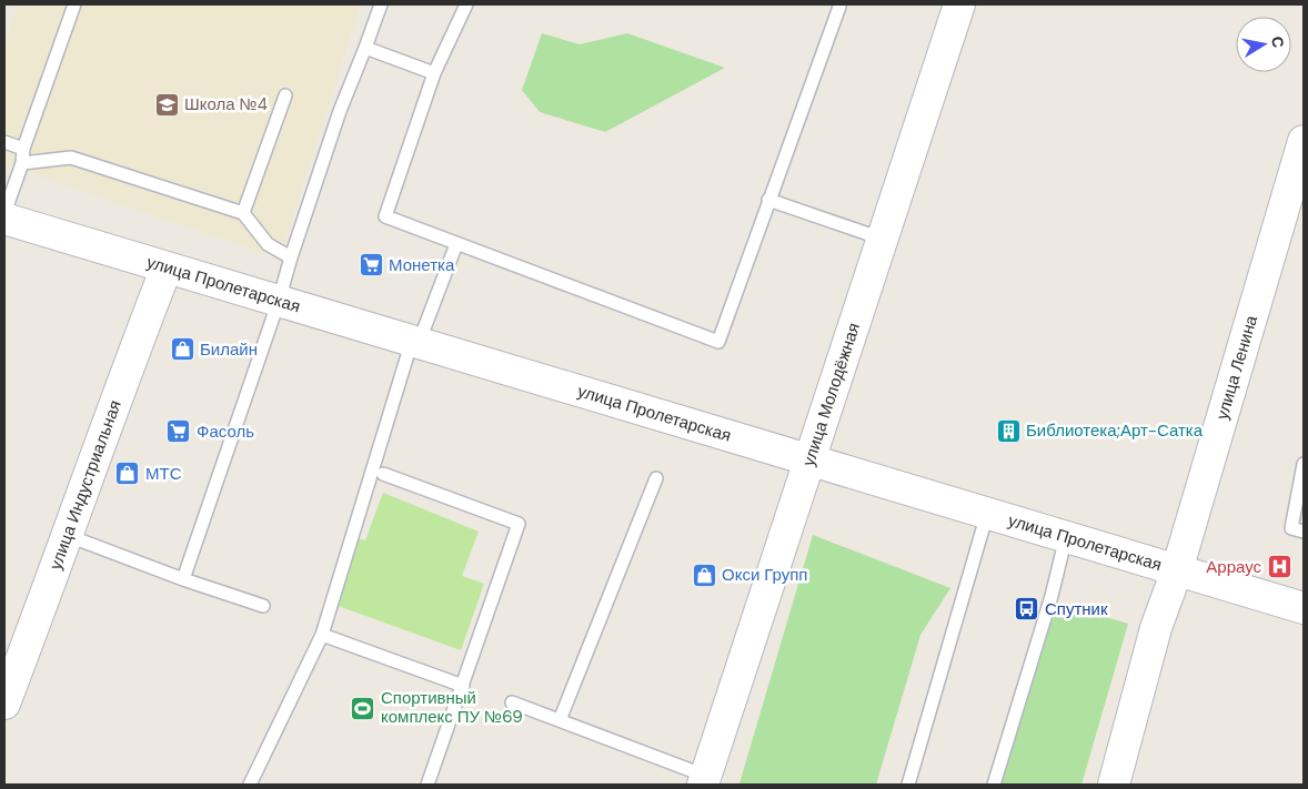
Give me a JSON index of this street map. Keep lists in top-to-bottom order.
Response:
{
  "streets": {
    "main road": [
      "улица Пролетарская",
      "улица Ленина",
      "улица Молодёжная",
      "улица Индустриальная"
    ]
  },
  "crossings": [
    ["улица Пролетарская", "улица Ленина"],
    ["улица Пролетарская", "улица Молодёжная"],
    ["улица Пролетарская", "улица Индустриальная"]
  ],
  "places": {
    "school or university": ["Школа №4"],
    "supermarket": ["Монетка", "Фасоль"],
    "shop": ["Билайн", "МТС", "Окси Групп"],
    "building": ["Библиотека;Арт-Сатка"],
    "hospital": ["Арраус"],
    "bus stop": ["Спутник"],
    "sports": ["Спортивный комплекс ПУ №69"]
  },
  "north": "right"
}
